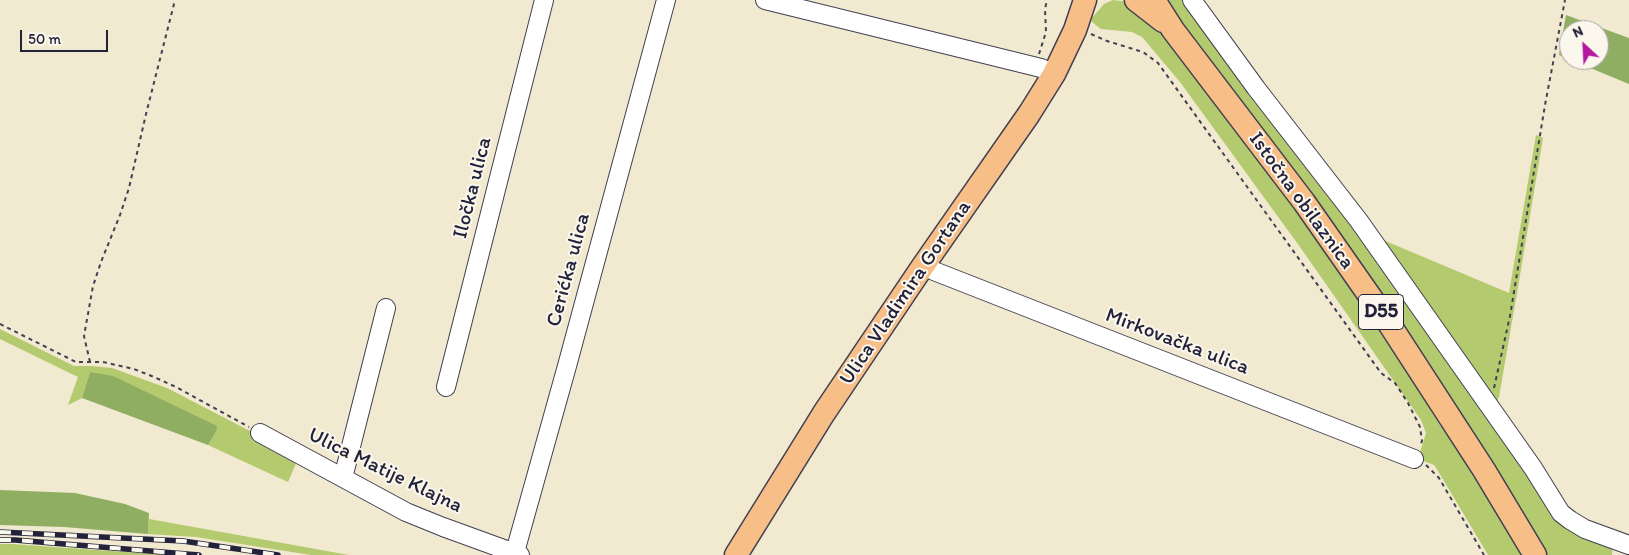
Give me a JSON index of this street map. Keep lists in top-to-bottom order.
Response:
{
  "streets": {
    "main road": ["Istočna obilaznica", "Ulica Vladimira Gortana", "D55"],
    "street": [
      "Iločka ulica",
      "Cerićka ulica",
      "Mirkovačka ulica",
      "Ulica Matije Klajna"
    ]
  },
  "crossings": [
    ["Cerićka ulica", "Ulica Matije Klajna"],
    ["Ulica Vladimira Gortana", "Mirkovačka ulica"]
  ],
  "scale_bar": "50 m",
  "north": "top left"
}
